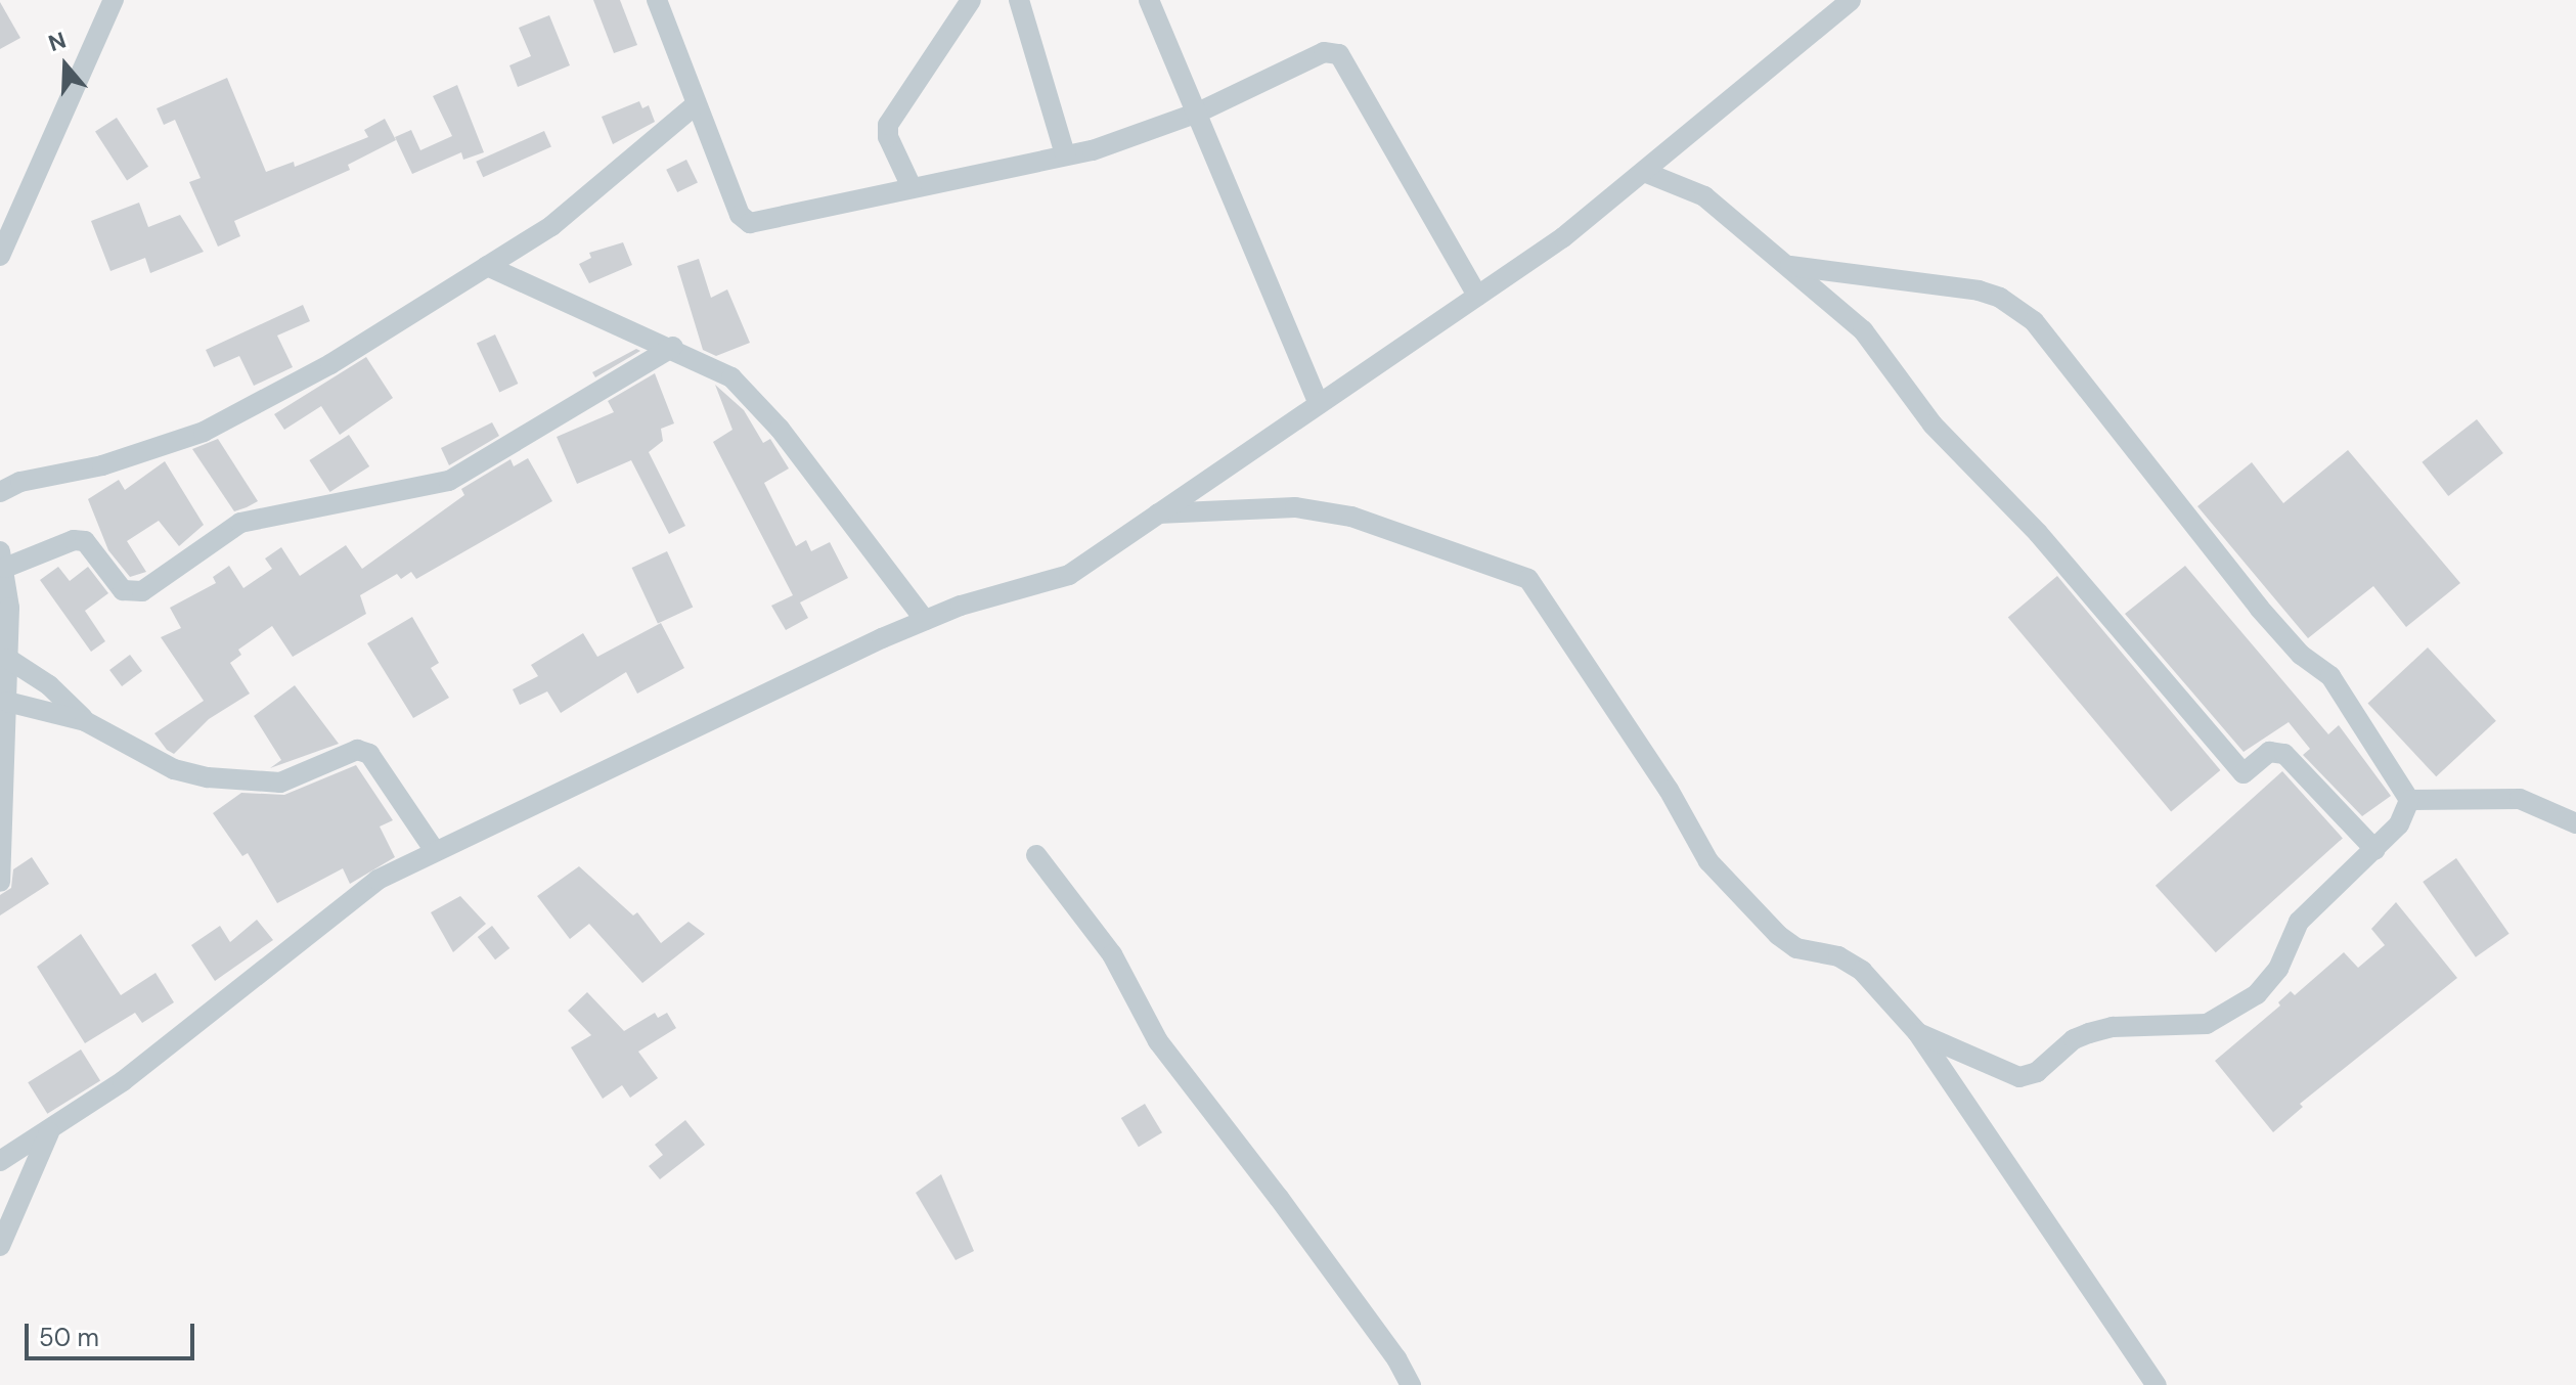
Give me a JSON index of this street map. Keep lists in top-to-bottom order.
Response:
{
  "scale_bar": "50 m",
  "north": "top"
}
